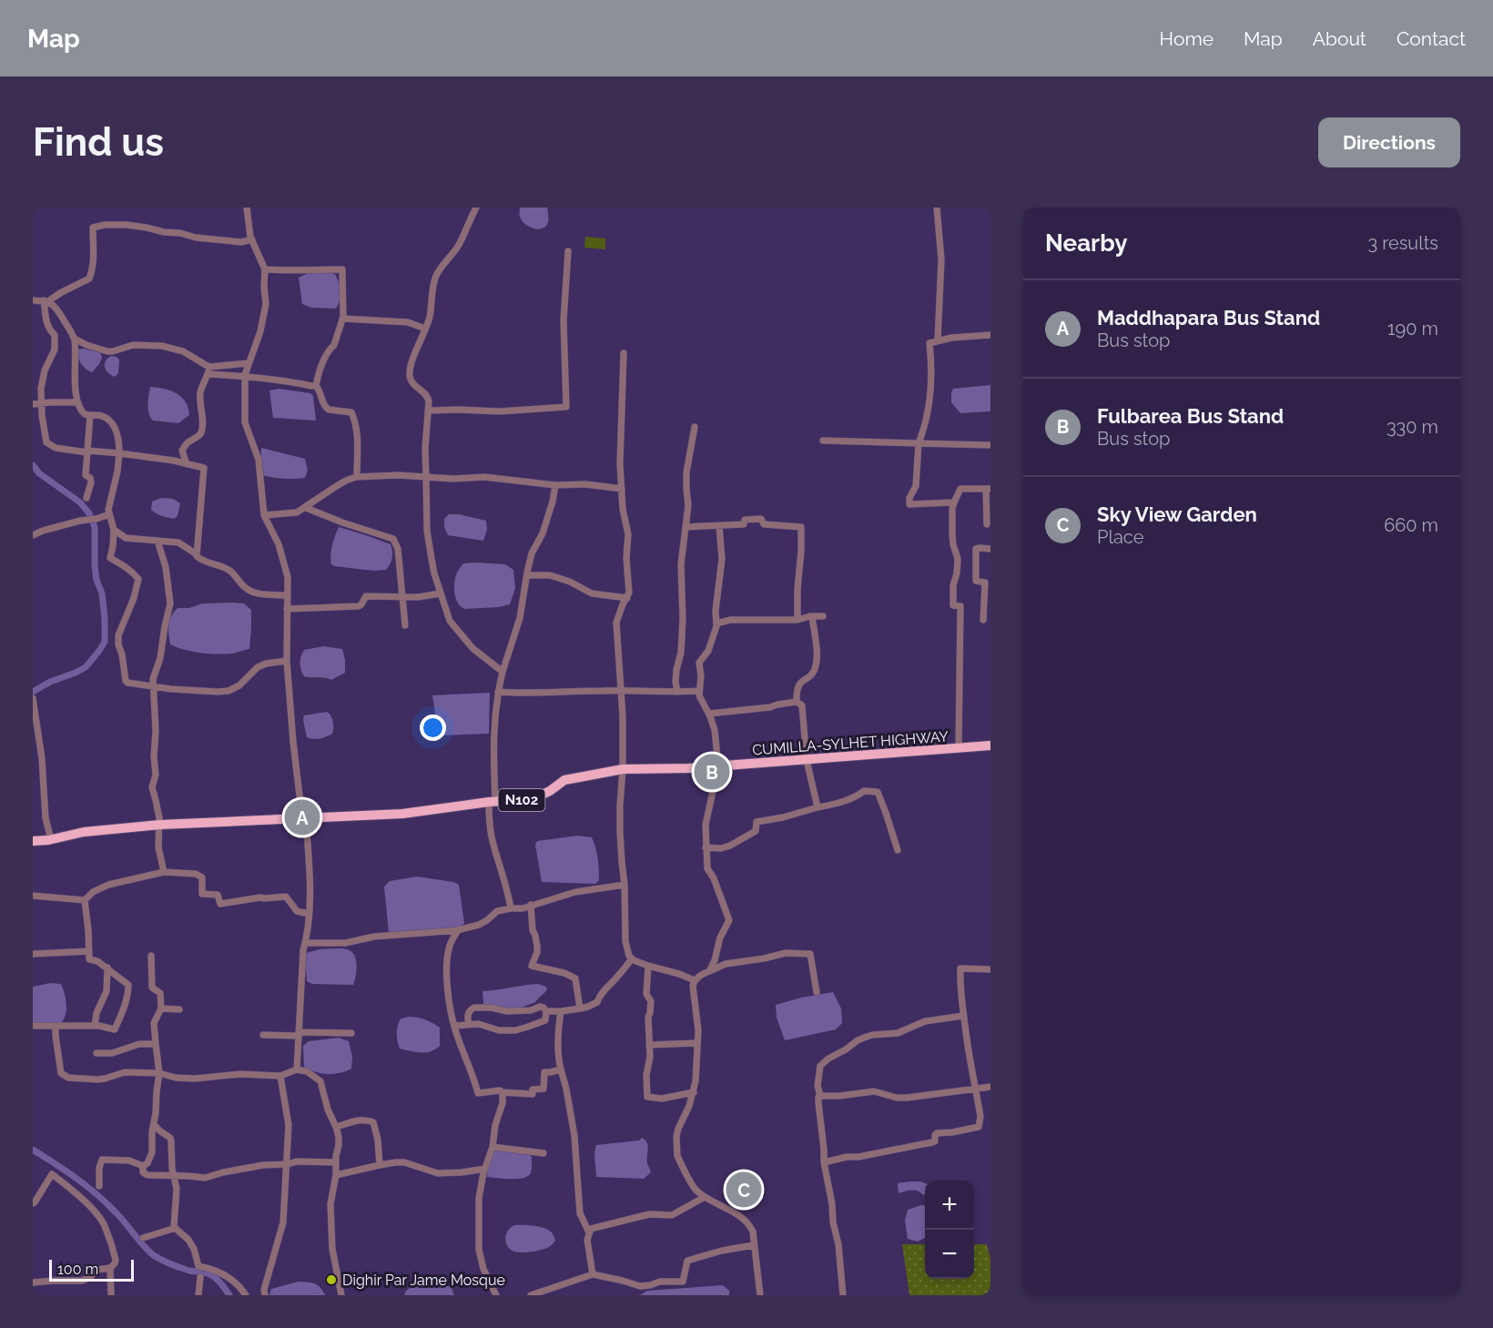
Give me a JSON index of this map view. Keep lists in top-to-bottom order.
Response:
{
  "streets": {
    "highway": ["CUMILLA-SYLHET HIGHWAY", "N102"]
  },
  "places": ["Dighir Par Jame Mosque"],
  "scale_bar": "100 m",
  "page": {
    "header": "Map",
    "nav": [
      "Home",
      "Map",
      "About",
      "Contact"
    ],
    "buttons": "Directions",
    "title": "Find us",
    "heading": ["Nearby", "3 results"],
    "list": [
      {
        "mark": "A",
        "name": "Maddhapara Bus Stand",
        "note": "Bus stop",
        "value": "190 m"
      },
      {
        "mark": "B",
        "name": "Fulbarea Bus Stand",
        "note": "Bus stop",
        "value": "330 m"
      },
      {
        "mark": "C",
        "name": "Sky View Garden",
        "note": "Place",
        "value": "660 m"
      }
    ],
    "pins": ["B", "A", "C"],
    "map_buttons": ["+", "−"],
    "scale": "100 m"
  }
}
